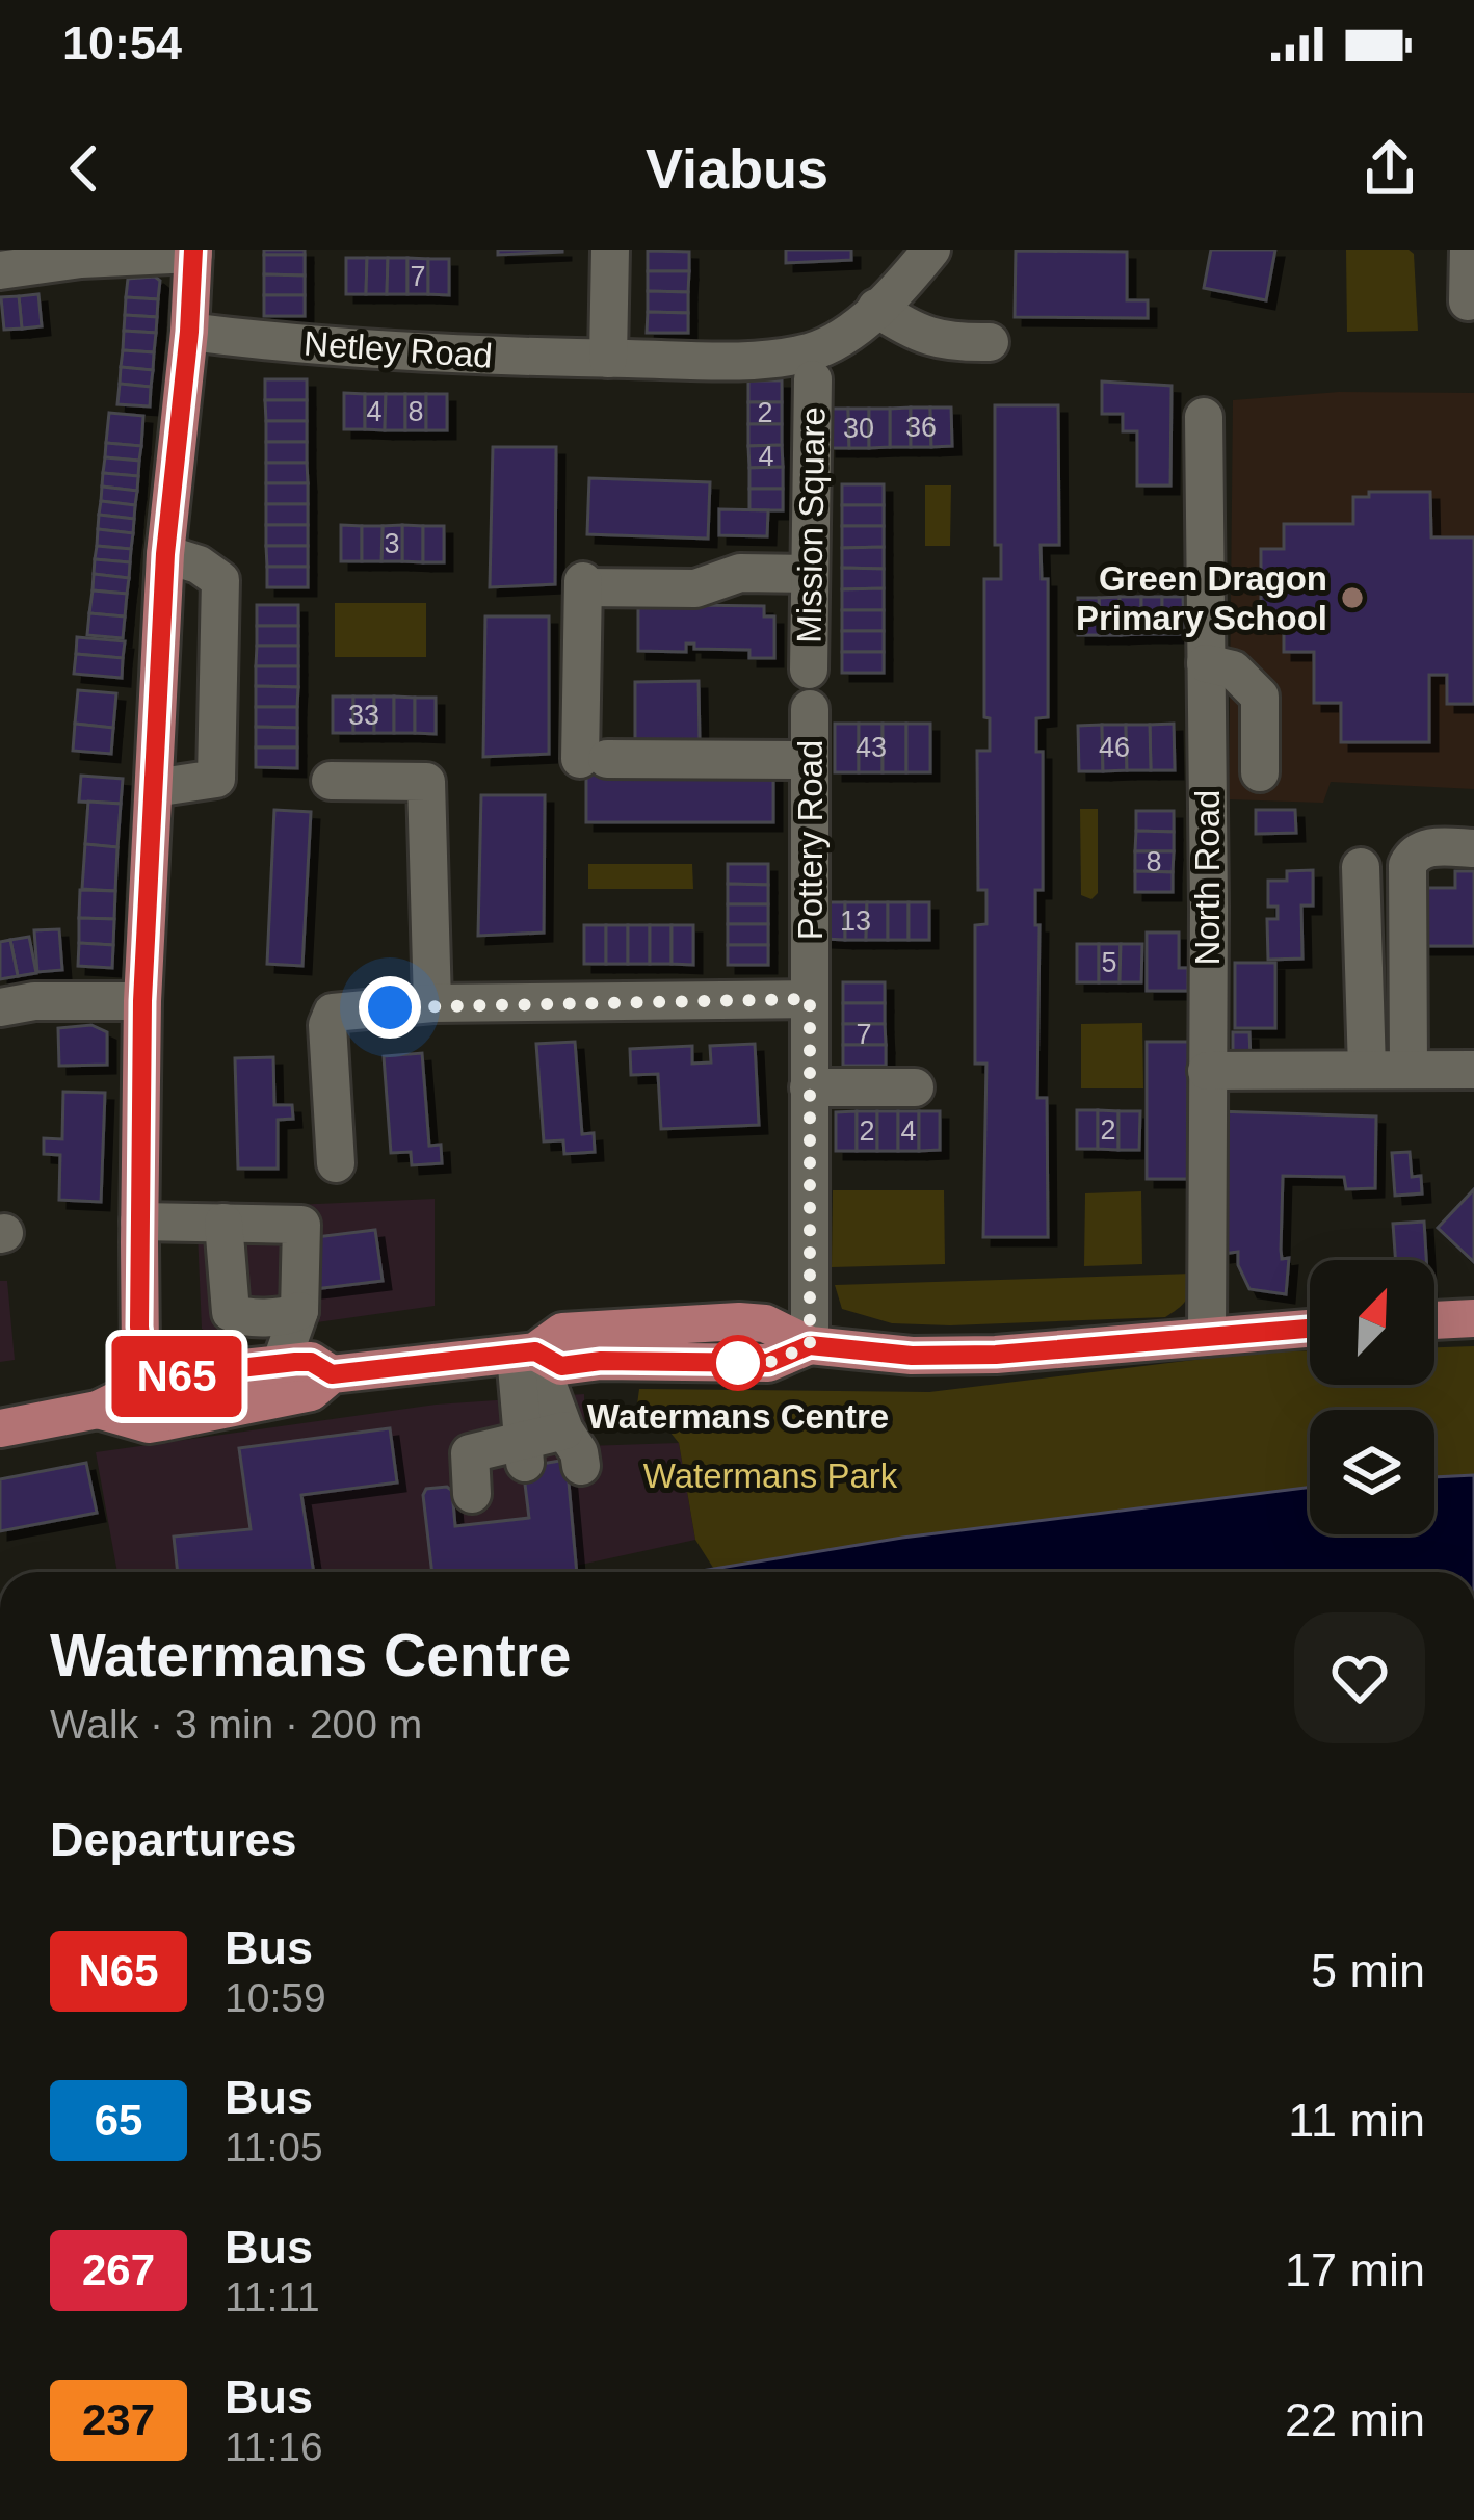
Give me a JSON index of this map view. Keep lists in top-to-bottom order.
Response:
{
  "streets": {
    "street": [
      "Netley Road",
      "Mission Square",
      "Pottery Road",
      "North Road"
    ]
  },
  "parks": ["Watermans Park"],
  "places": ["Green Dragon Primary School", "Watermans Centre"],
  "lines": ["bus line N65"],
  "house_numbers": [
    "7",
    "4",
    "8",
    "2",
    "36",
    "30",
    "4",
    "3",
    "33",
    "43",
    "46",
    "8",
    "13",
    "5",
    "7",
    "2",
    "2",
    "4"
  ],
  "north": "top right",
  "page": {
    "status": "10:54",
    "header": "Viabus",
    "on_map": "N65",
    "heading": [
      ["Watermans Centre", "Walk · 3 min · 200 m"],
      "Departures"
    ],
    "list": [
      {
        "mark": "N65",
        "name": "Bus",
        "note": "10:59",
        "value": "5 min"
      },
      {
        "mark": "65",
        "name": "Bus",
        "note": "11:05",
        "value": "11 min"
      },
      {
        "mark": "267",
        "name": "Bus",
        "note": "11:11",
        "value": "17 min"
      },
      {
        "mark": "237",
        "name": "Bus",
        "note": "11:16",
        "value": "22 min"
      }
    ]
  }
}
